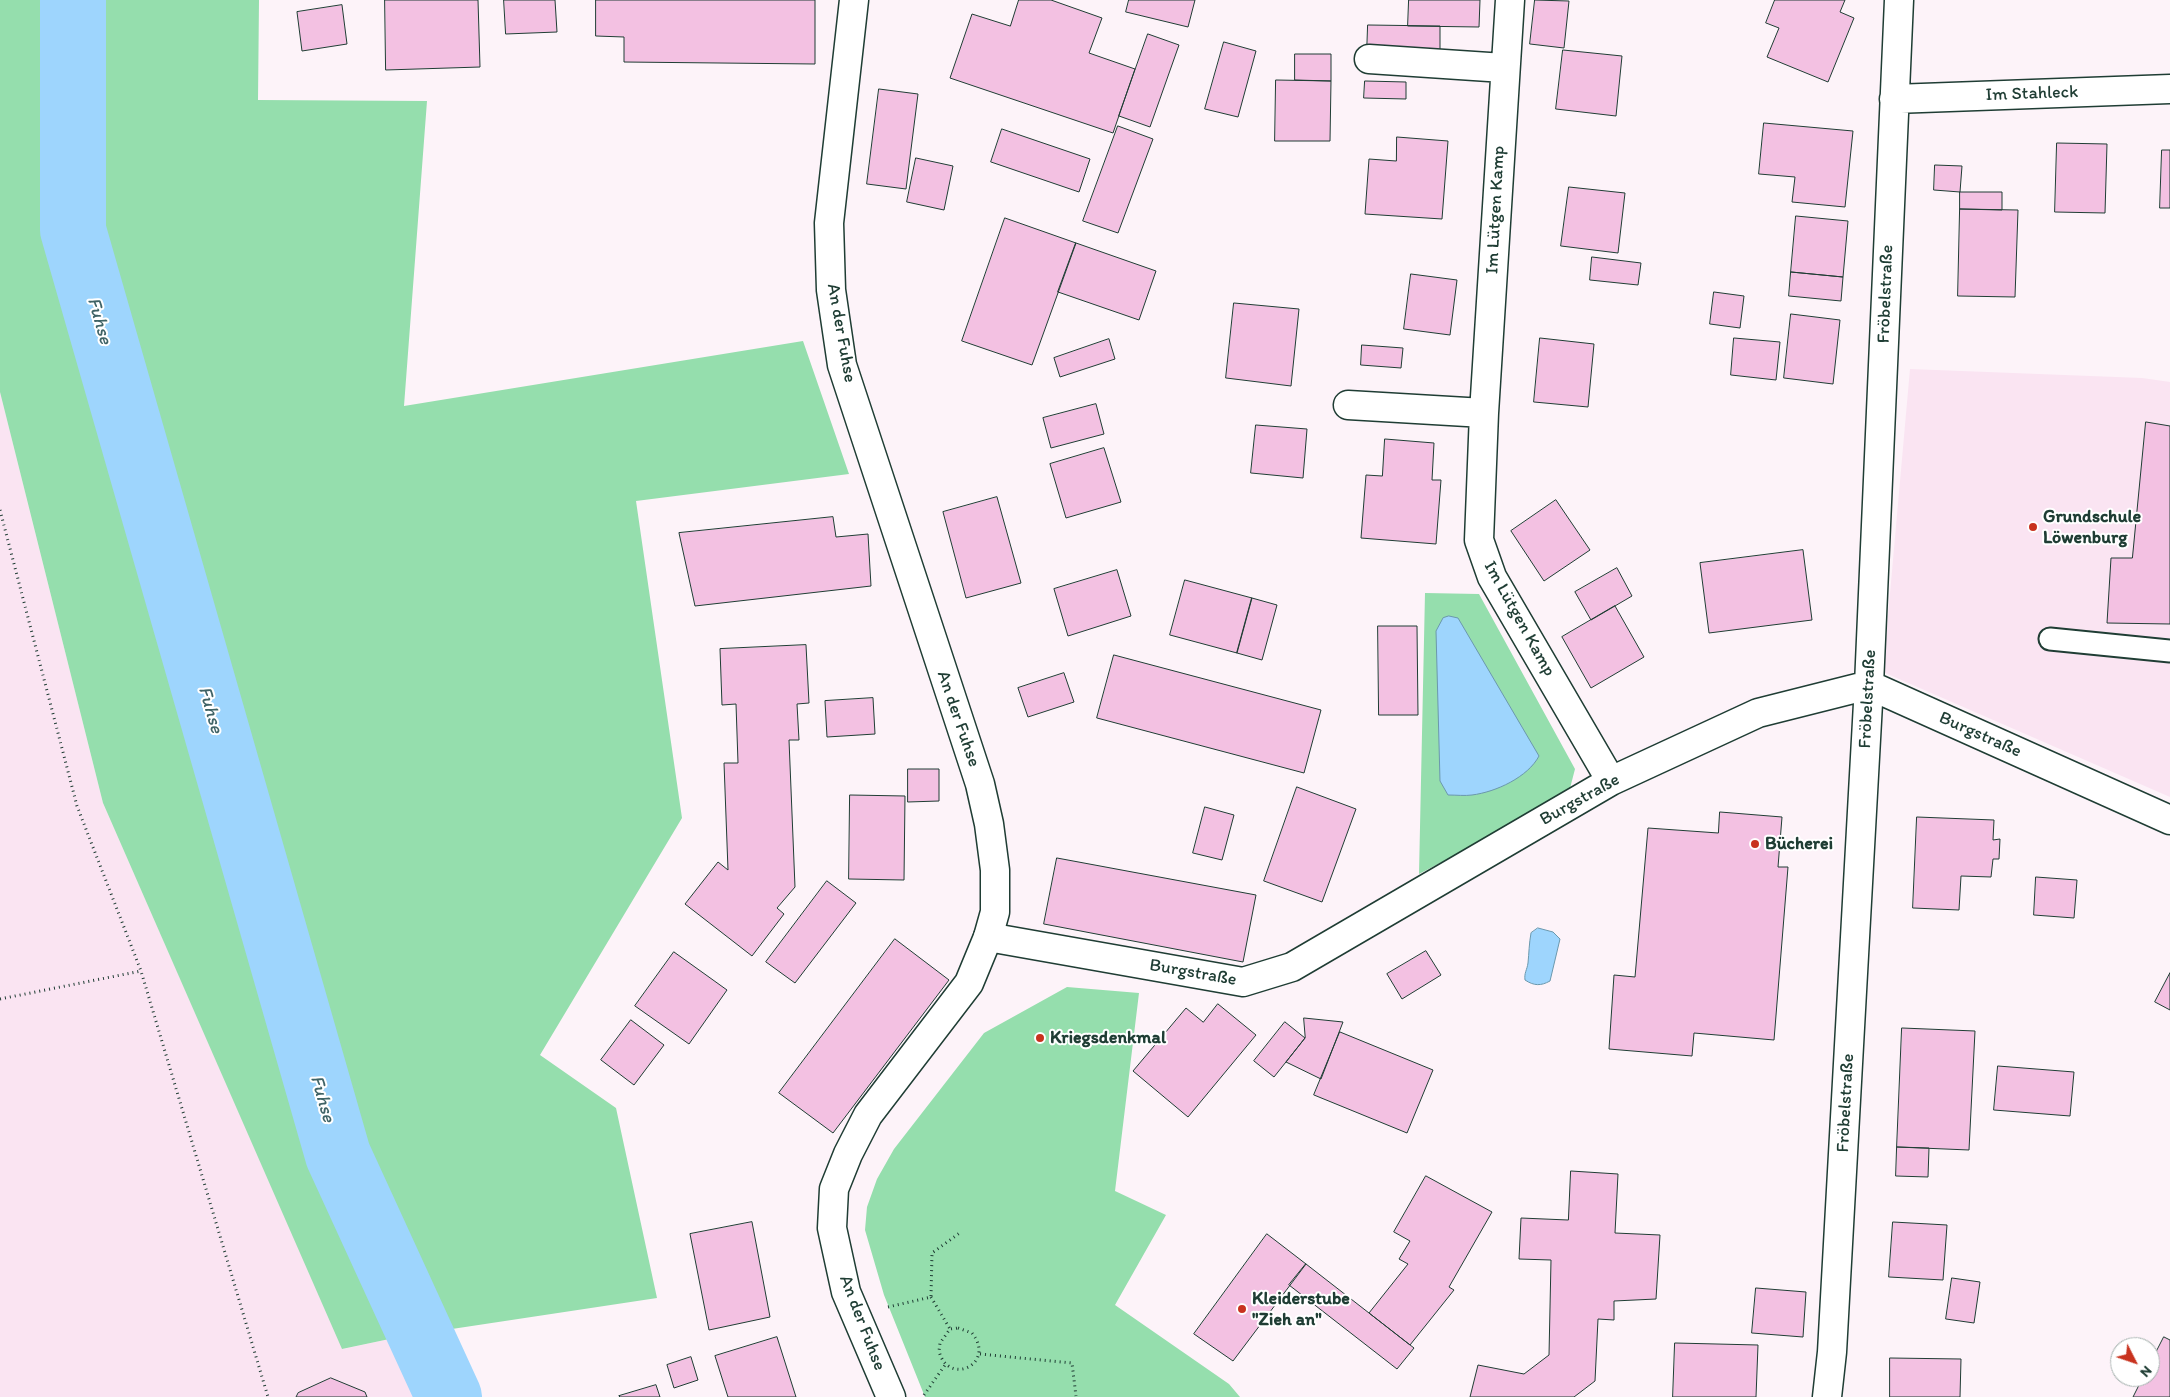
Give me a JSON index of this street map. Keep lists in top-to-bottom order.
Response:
{
  "streets": {
    "street": [
      "Im Stahleck",
      "Im Lütgen Kamp",
      "Fröbelstraße",
      "An der Fuhse",
      "Burgstraße"
    ]
  },
  "crossings": [
    ["Im Stahleck", "Fröbelstraße"],
    ["Im Lütgen Kamp", "Burgstraße"],
    ["Fröbelstraße", "Burgstraße"],
    ["An der Fuhse", "Burgstraße"]
  ],
  "water": ["Fuhse"],
  "places": [
    "Grundschule Löwenburg",
    "Bücherei",
    "Kriegsdenkmal",
    "Kleiderstube \"Zieh an\""
  ],
  "north": "bottom right"
}
